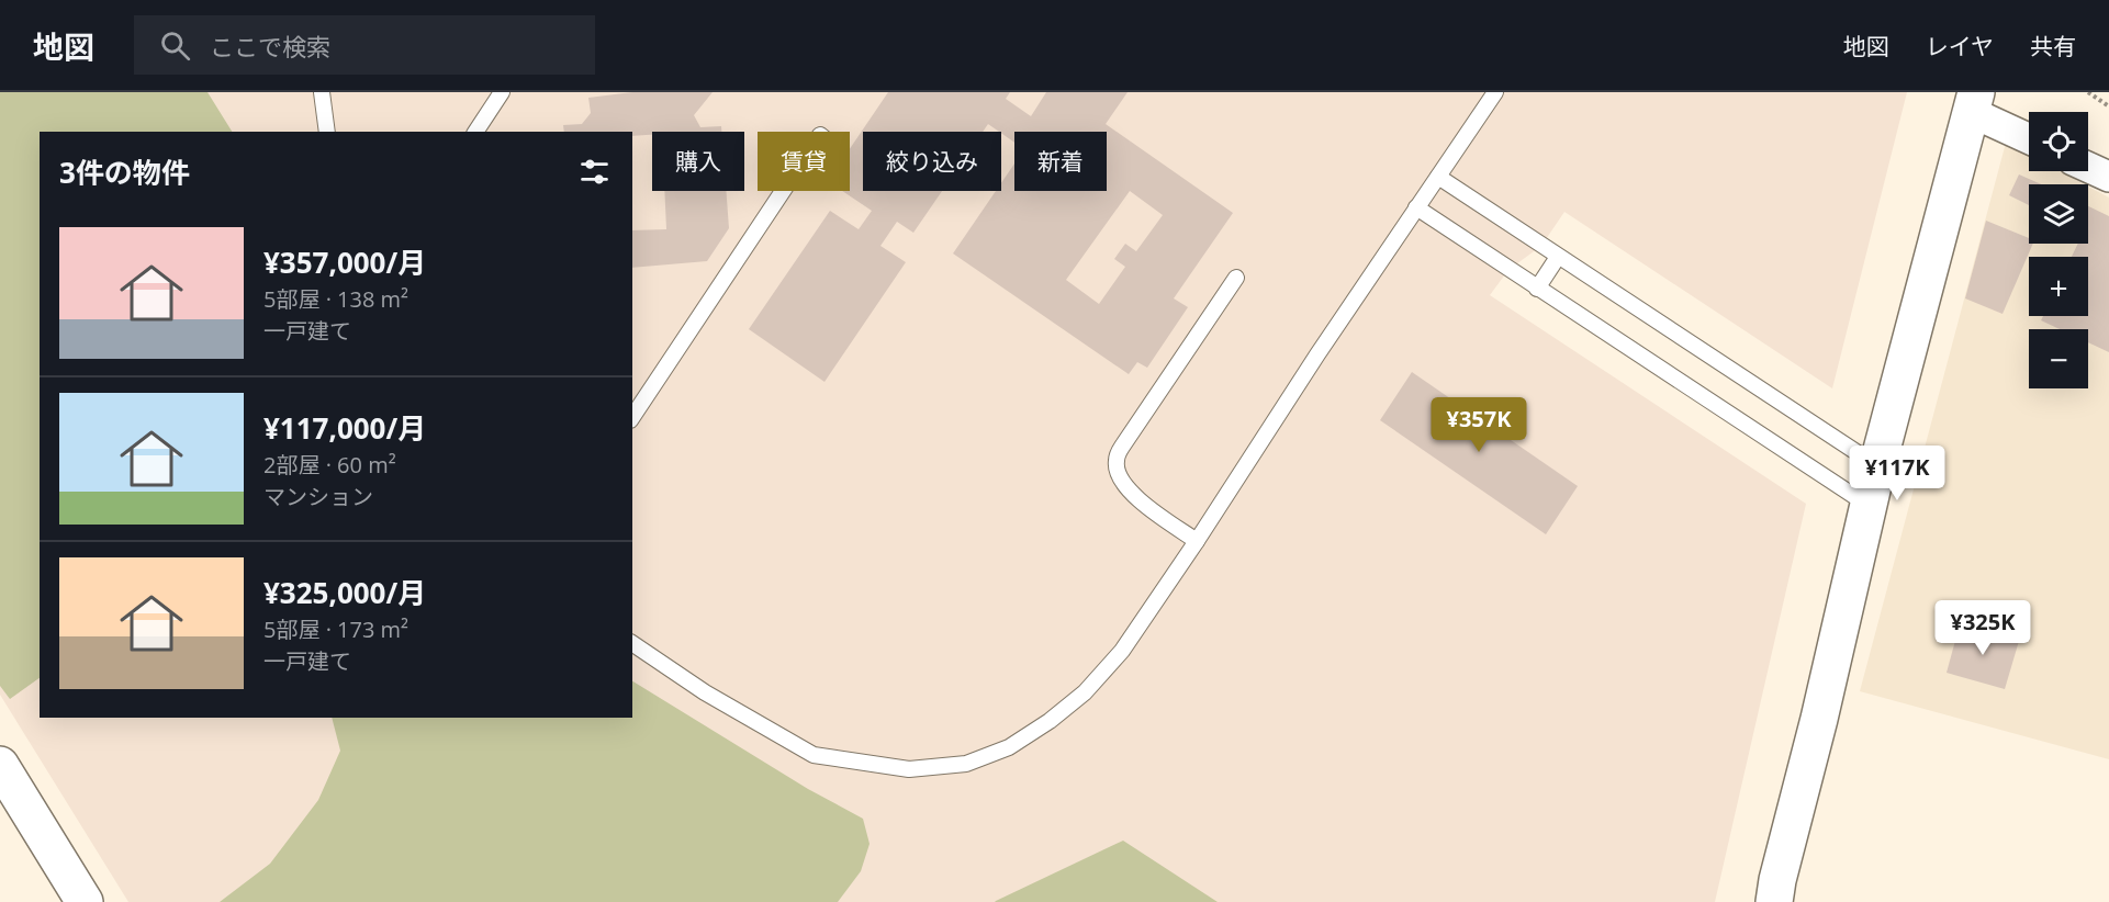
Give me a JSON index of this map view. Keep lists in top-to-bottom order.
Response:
{
  "page": {
    "header": "地図",
    "search": "ここで検索",
    "nav": ["地図", "レイヤ", "共有"],
    "map_buttons": ["+", "−"],
    "chip": [
      "購入",
      "賃貸",
      "絞り込み",
      "新着"
    ],
    "heading": "3件の物件",
    "list": [
      {
        "name": "¥357,000/月",
        "note": "5部屋 · 138 m² · 一戸建て"
      },
      {
        "name": "¥117,000/月",
        "note": "2部屋 · 60 m² · マンション"
      },
      {
        "name": "¥325,000/月",
        "note": "5部屋 · 173 m² · 一戸建て"
      }
    ],
    "price": ["¥357K", "¥117K", "¥325K"]
  }
}
